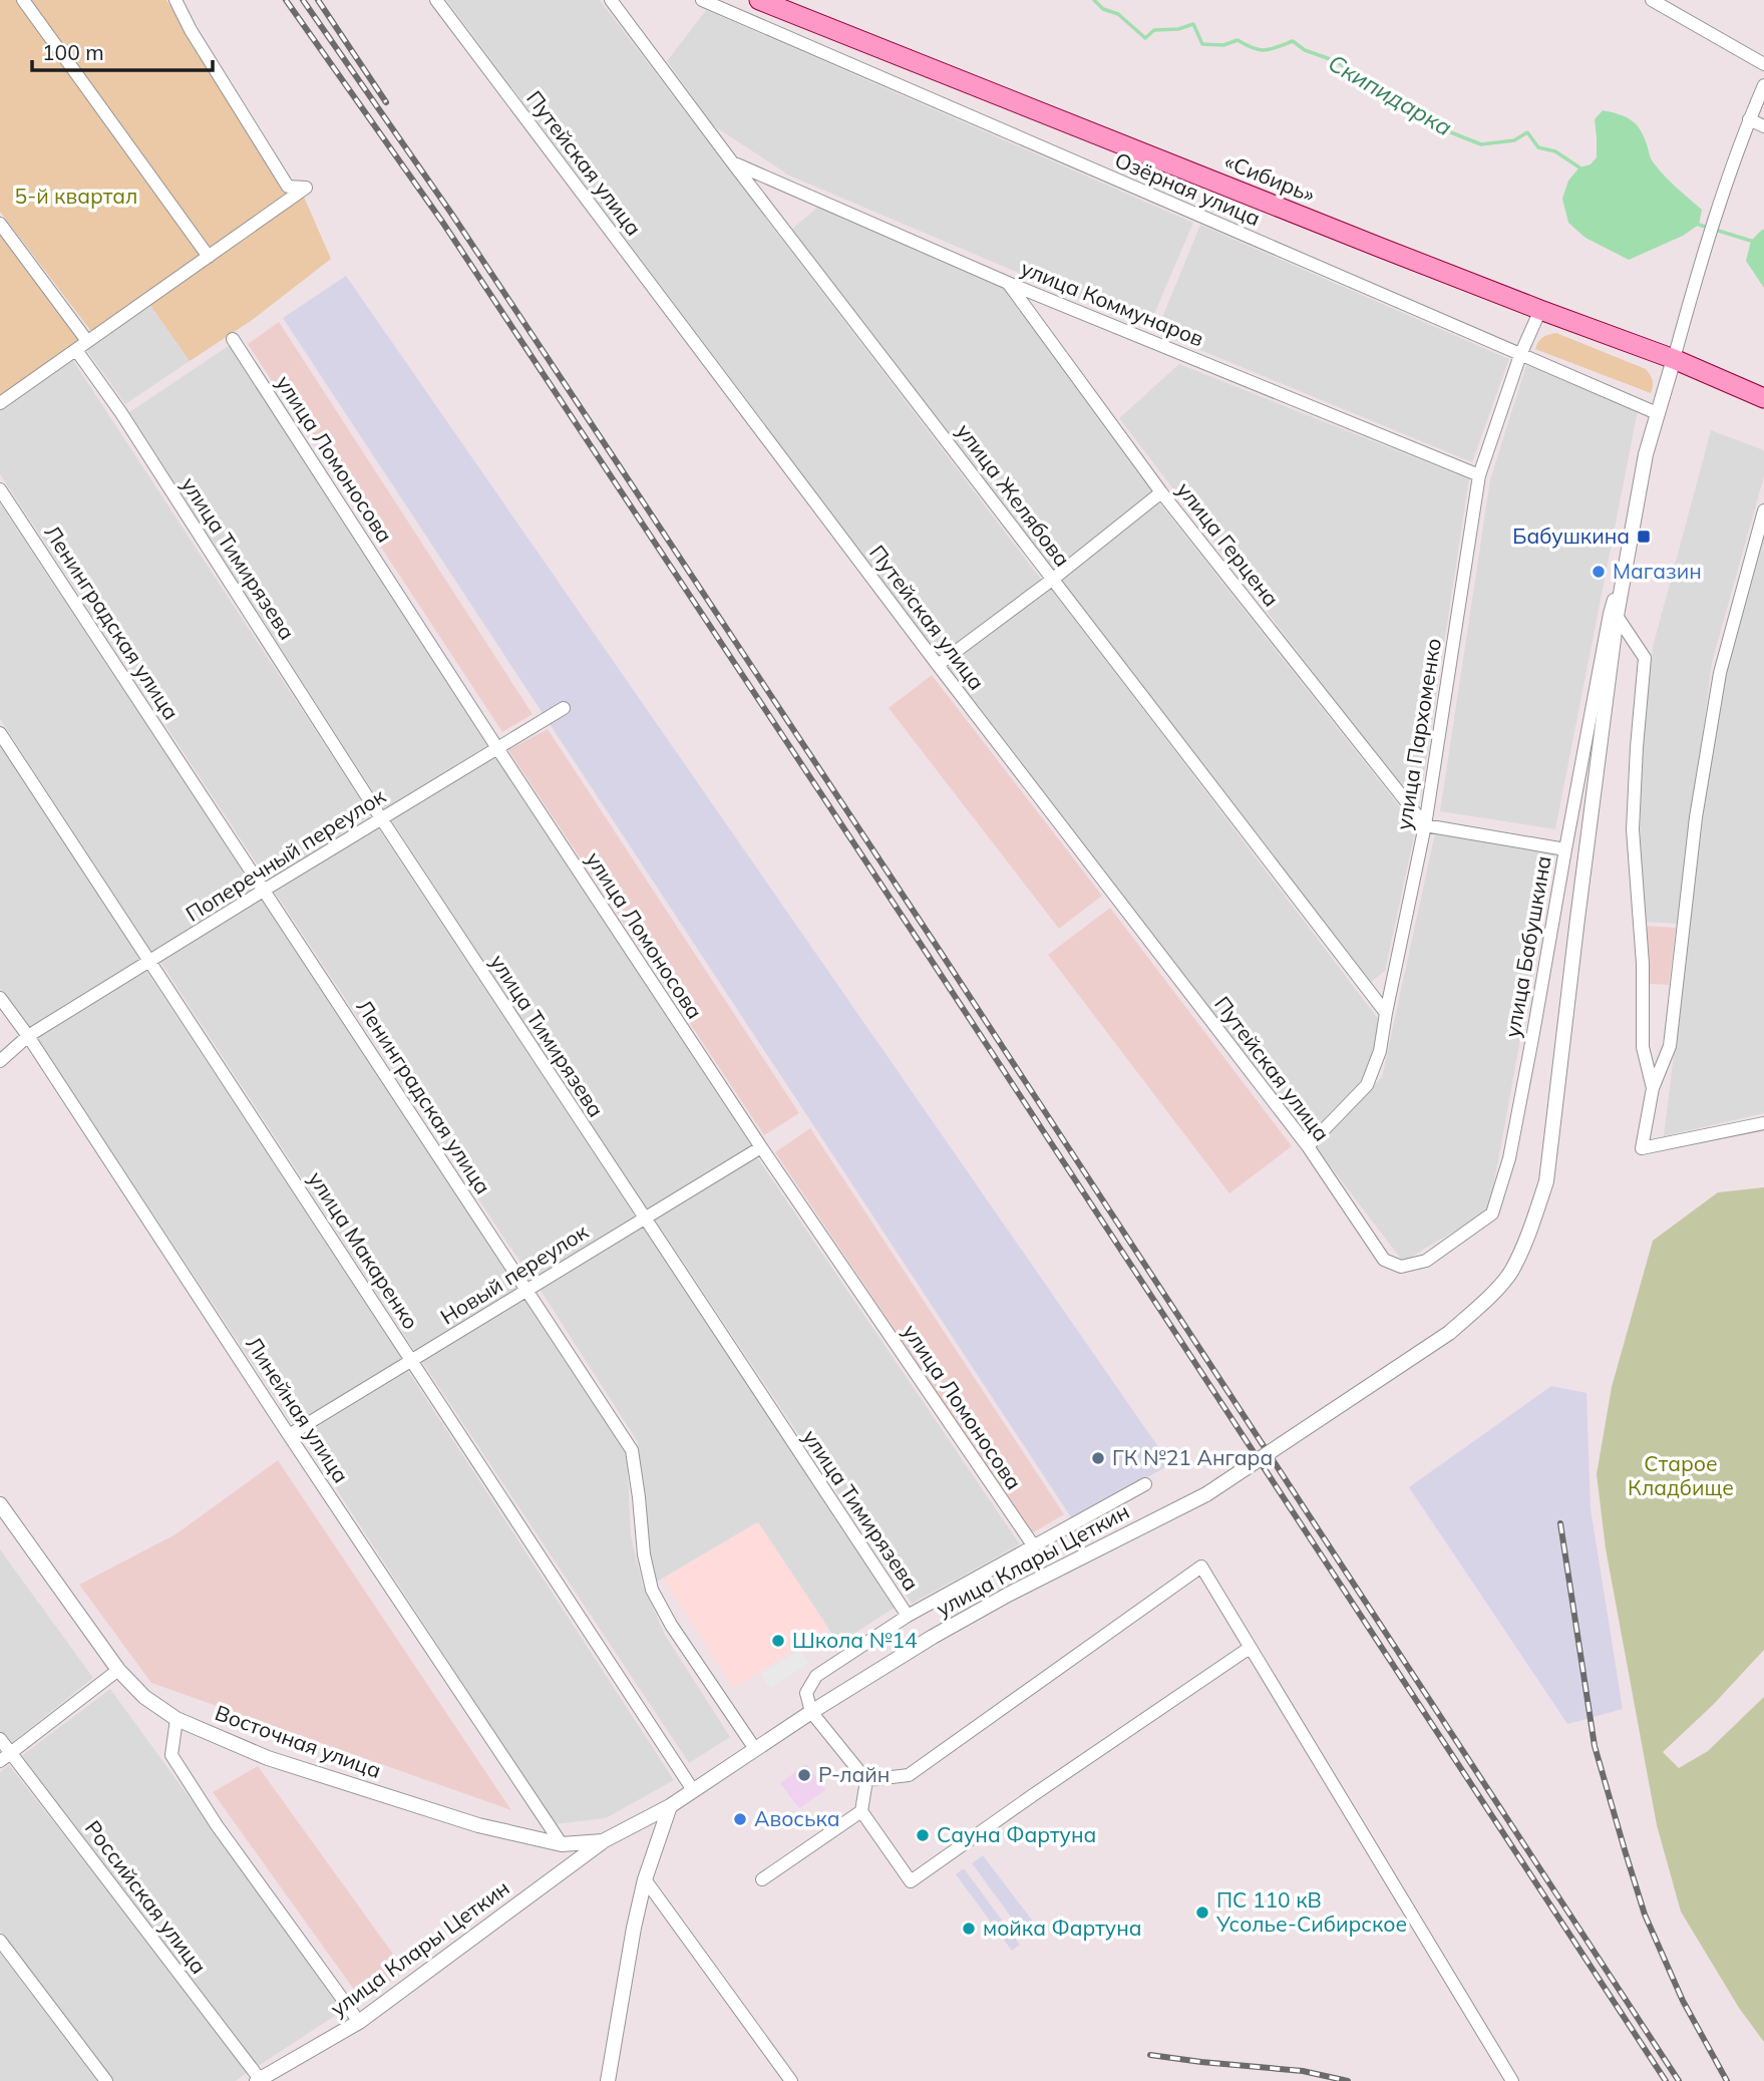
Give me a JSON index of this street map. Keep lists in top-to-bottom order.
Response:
{
  "streets": {
    "main road": ["«Сибирь»"],
    "street": [
      "Путейская улица",
      "Озёрная улица",
      "улица Коммунаров",
      "улица Ломоносова",
      "улица Желябова",
      "улица Герцена",
      "улица Тимирязева",
      "Ленинградская улица",
      "улица Пархоменко",
      "Поперечный переулок",
      "улица Бабушкина",
      "улица Макаренко",
      "Новый переулок",
      "Линейная улица",
      "улица Клары Цеткин",
      "Восточная улица",
      "Российская улица"
    ]
  },
  "crossings": [
    ["Путейская улица", "улица Пархоменко"],
    ["Путейская улица", "улица Бабушкина"],
    ["«Сибирь»", "улица Пархоменко"],
    ["«Сибирь»", "улица Клары Цеткин"],
    ["Озёрная улица", "улица Пархоменко"],
    ["Озёрная улица", "улица Клары Цеткин"],
    ["улица Коммунаров", "улица Желябова"],
    ["улица Коммунаров", "улица Герцена"],
    ["улица Коммунаров", "улица Пархоменко"],
    ["улица Ломоносова", "Поперечный переулок"],
    ["улица Ломоносова", "Новый переулок"],
    ["улица Желябова", "улица Пархоменко"],
    ["улица Герцена", "улица Пархоменко"],
    ["улица Тимирязева", "Поперечный переулок"],
    ["улица Тимирязева", "Новый переулок"],
    ["улица Тимирязева", "улица Клары Цеткин"],
    ["Ленинградская улица", "Поперечный переулок"],
    ["Ленинградская улица", "Новый переулок"],
    ["Ленинградская улица", "улица Клары Цеткин"],
    ["Поперечный переулок", "улица Макаренко"],
    ["Поперечный переулок", "Линейная улица"],
    ["улица Бабушкина", "улица Клары Цеткин"],
    ["улица Макаренко", "Новый переулок"],
    ["улица Макаренко", "улица Клары Цеткин"],
    ["Новый переулок", "Линейная улица"],
    ["Линейная улица", "Восточная улица"],
    ["улица Клары Цеткин", "Восточная улица"],
    ["улица Клары Цеткин", "Российская улица"]
  ],
  "water": ["Скипидарка"],
  "parks": ["5-й квартал", "Старое Кладбище"],
  "places": {
    "transit": ["Бабушкина"],
    "other": [
      "Магазин",
      "ГК №21 Ангара",
      "Школа №14",
      "Р-лайн",
      "Авоська",
      "Сауна Фартуна",
      "ПС 110 кВ Усолье-Сибирское",
      "мойка Фартуна"
    ]
  },
  "scale_bar": "100 m"
}
